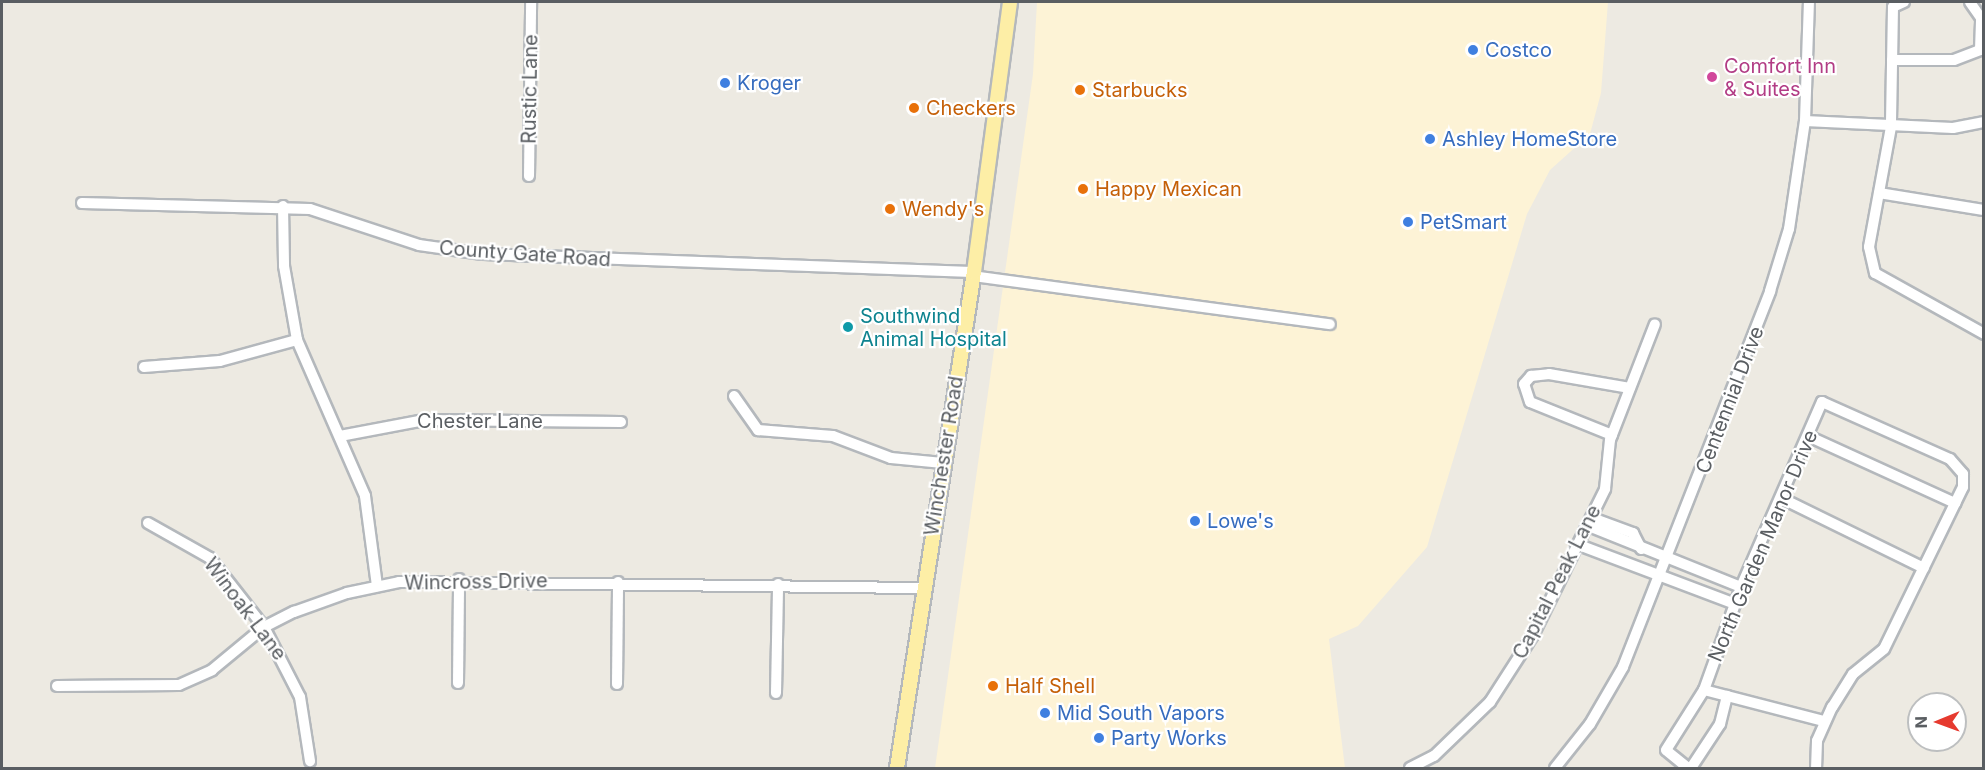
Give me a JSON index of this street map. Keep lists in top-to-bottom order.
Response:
{
  "streets": {
    "main road": ["Winchester Road"],
    "street": [
      "Rustic Lane",
      "County Gate Road",
      "Centennial Drive",
      "Chester Lane",
      "North Garden Manor Drive",
      "Wincross Drive",
      "Capital Peak Lane",
      "Winoak Lane"
    ]
  },
  "crossings": [
    ["County Gate Road", "Winchester Road"],
    ["Winchester Road", "Wincross Drive"],
    ["Wincross Drive", "Winoak Lane"]
  ],
  "places": [
    "Costco",
    "Comfort Inn & Suites",
    "Kroger",
    "Starbucks",
    "Checkers",
    "Ashley HomeStore",
    "Happy Mexican",
    "Wendy's",
    "PetSmart",
    "Southwind Animal Hospital",
    "Lowe's",
    "Half Shell",
    "Mid South Vapors",
    "Party Works"
  ],
  "north": "left"
}
